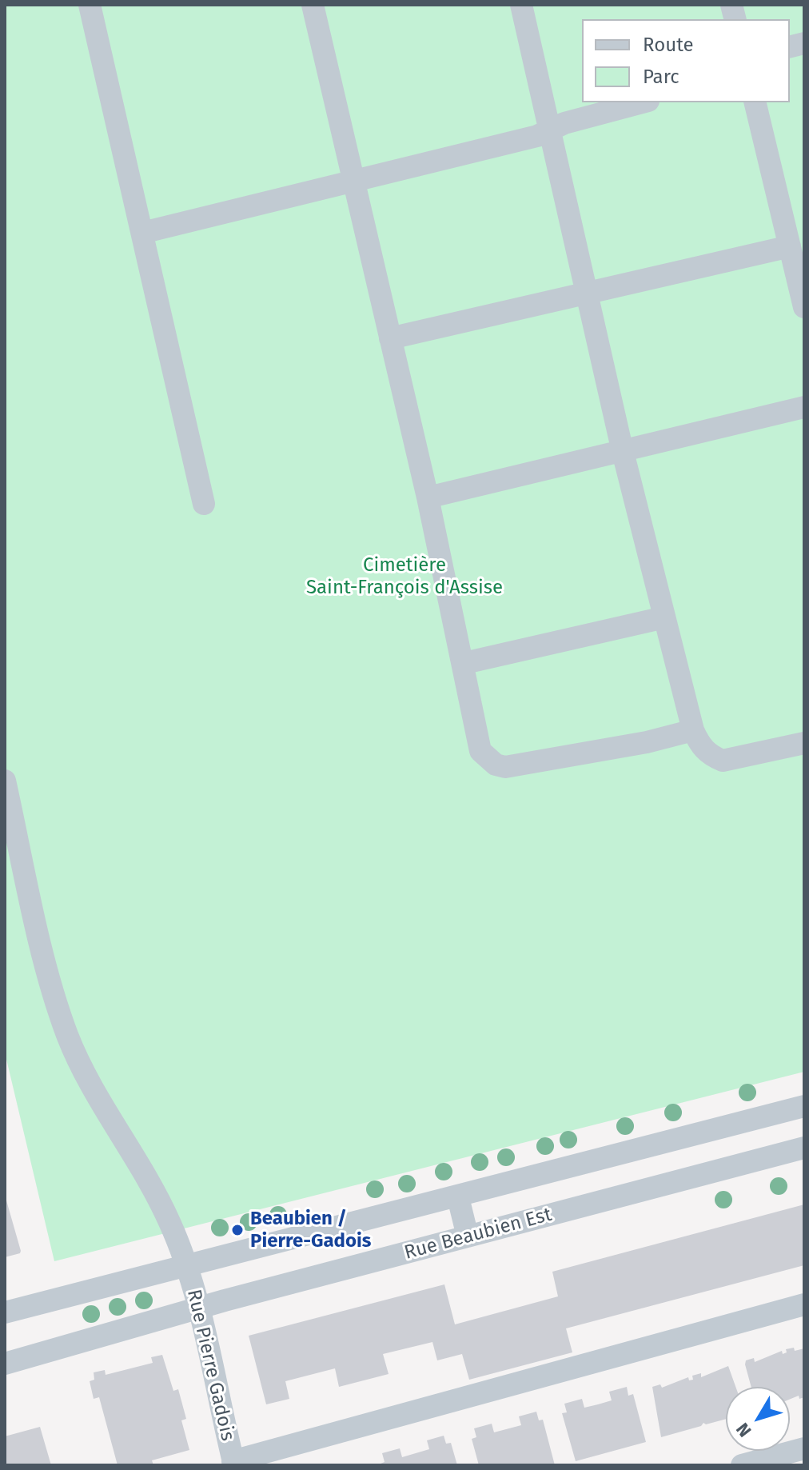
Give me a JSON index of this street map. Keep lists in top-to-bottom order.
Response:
{
  "streets": {
    "street": ["Rue Beaubien Est", "Rue Pierre Gadois"]
  },
  "crossings": [
    ["Rue Beaubien Est", "Rue Pierre Gadois"]
  ],
  "parks": ["Cimetière Saint-François d'Assise"],
  "places": ["Beaubien / Pierre-Gadois"],
  "legend": ["Route", "Parc"],
  "north": "bottom left"
}
